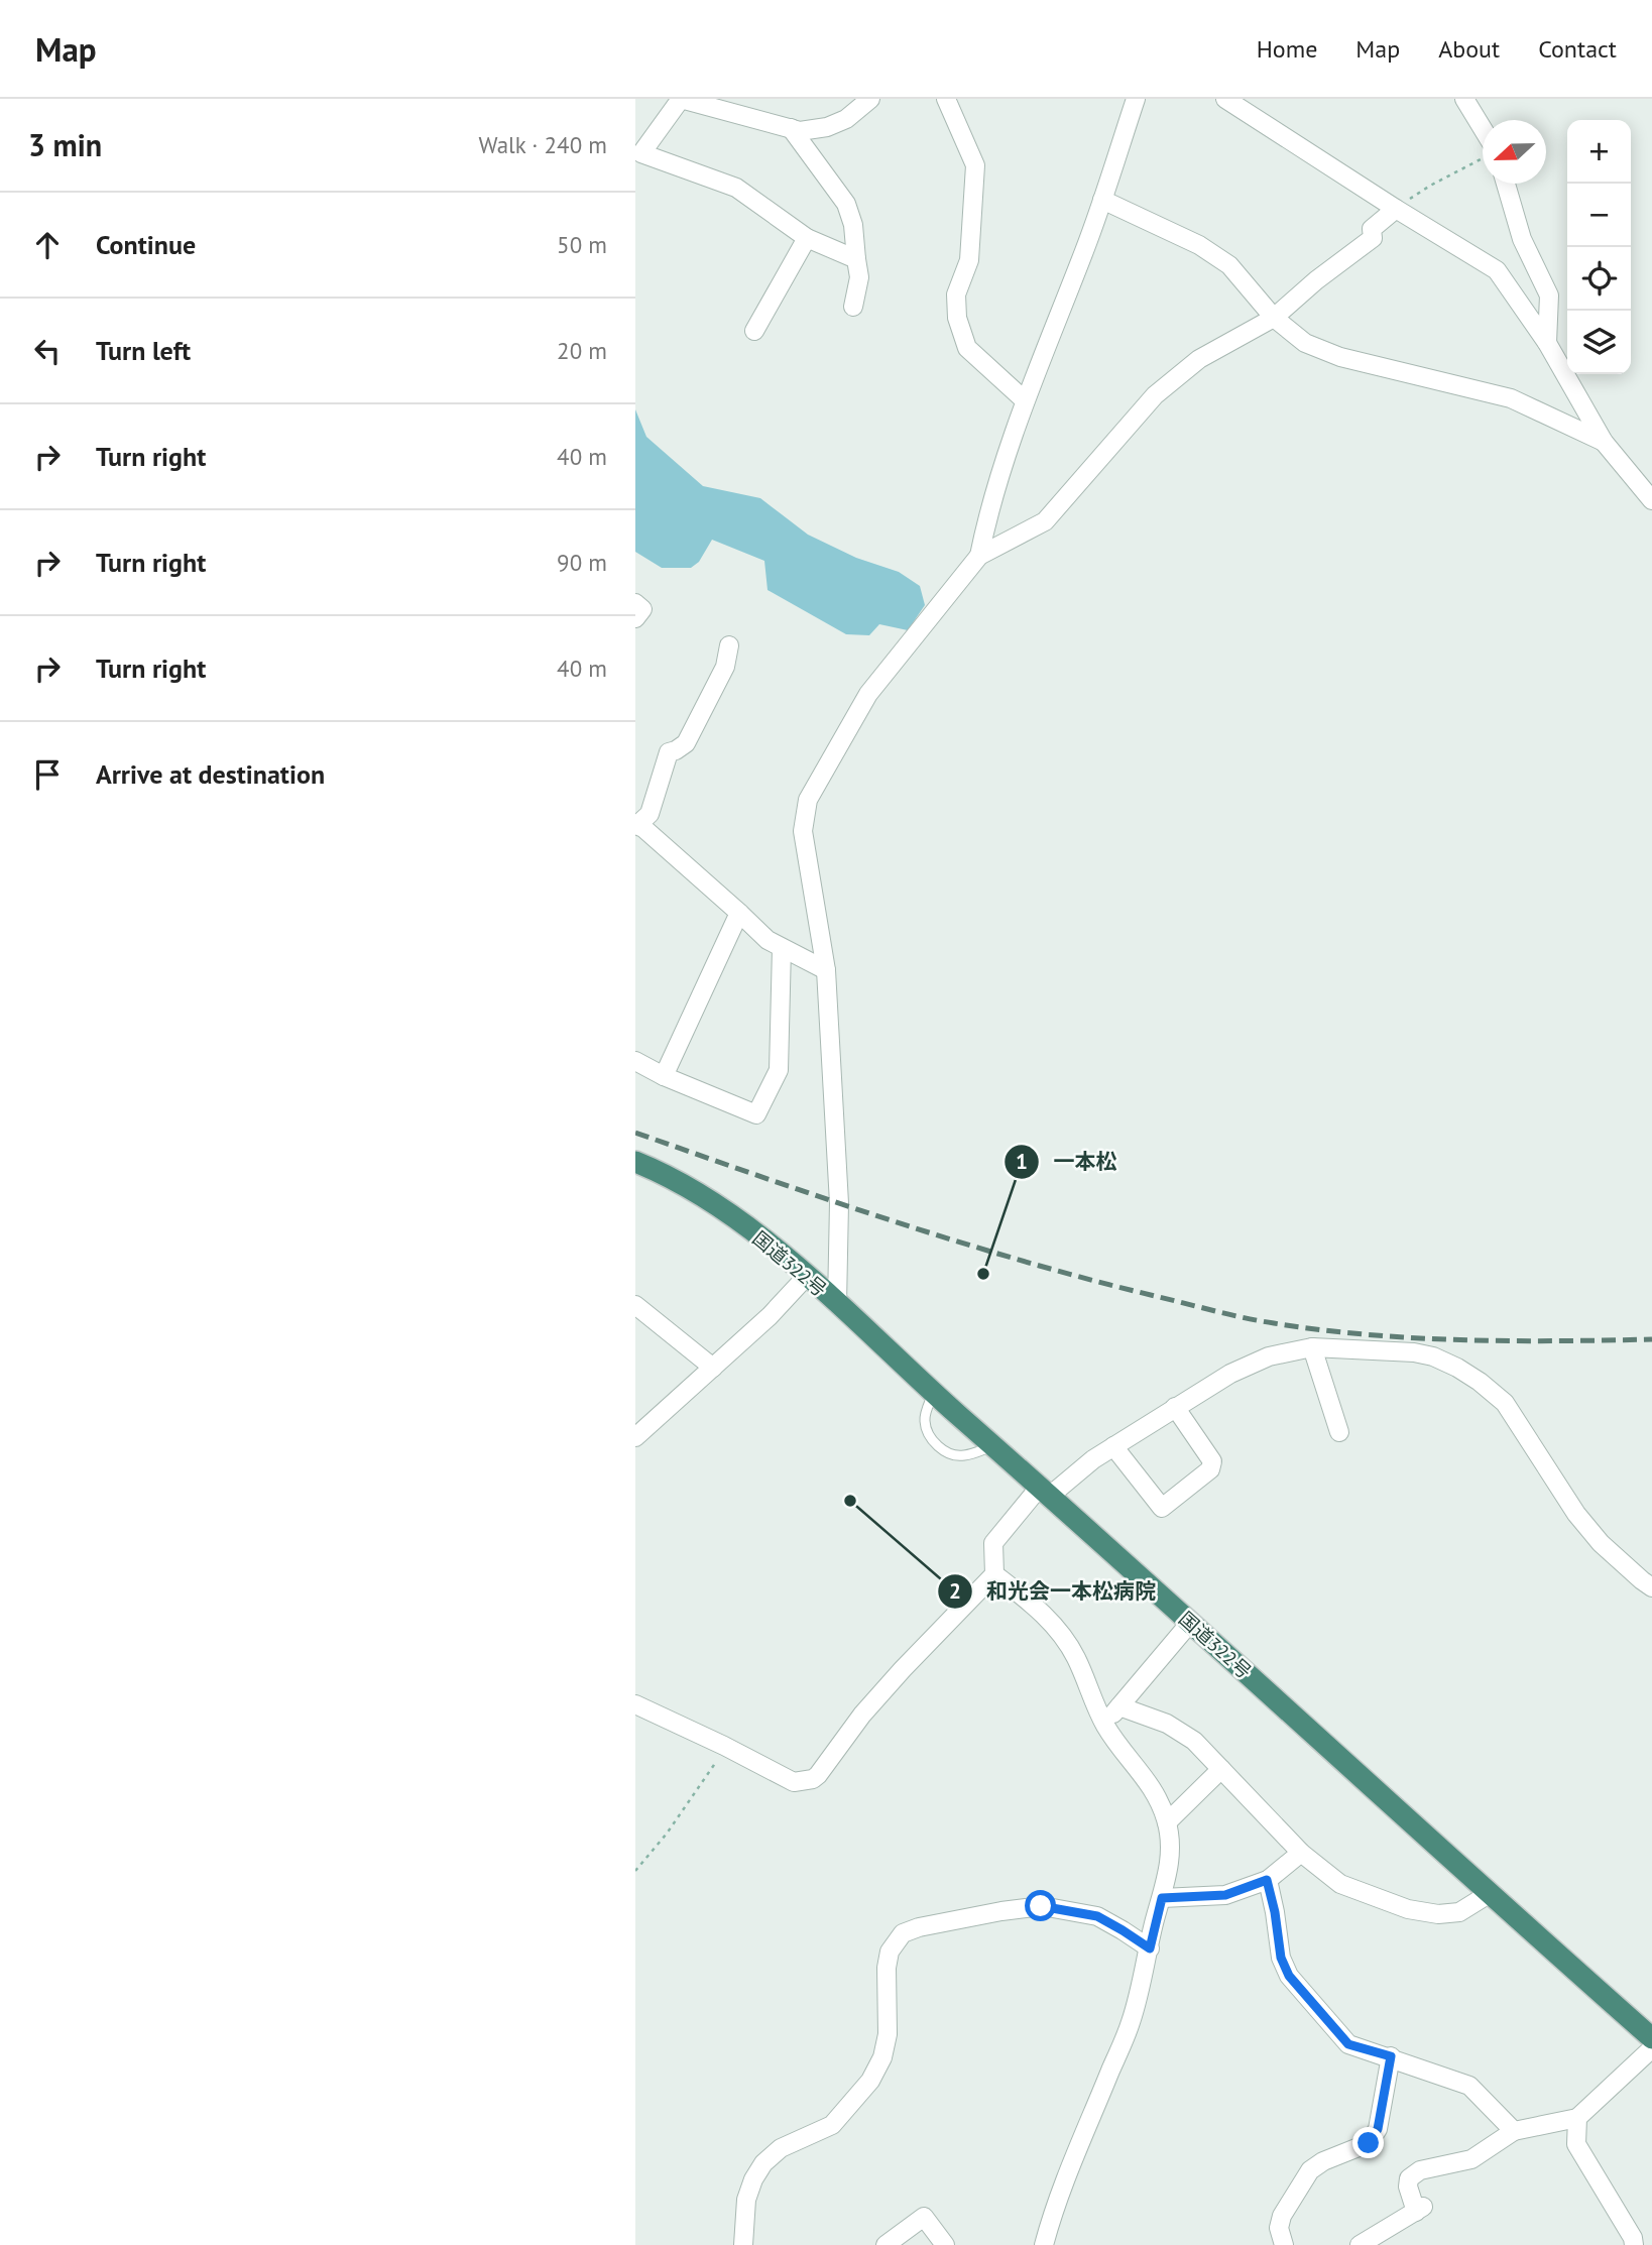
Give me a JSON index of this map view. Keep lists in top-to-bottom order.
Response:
{
  "streets": {
    "highway": ["国道322号"]
  },
  "places": ["一本松", "和光会一本松病院"],
  "north": "left",
  "page": {
    "header": "Map",
    "nav": [
      "Home",
      "Map",
      "About",
      "Contact"
    ],
    "heading": ["3 min", "Walk · 240 m"],
    "map_buttons": ["+", "−"],
    "list": [
      ["Continue", "50 m"],
      ["Turn left", "20 m"],
      ["Turn right", "40 m"],
      ["Turn right", "90 m"],
      ["Turn right", "40 m"],
      "Arrive at destination"
    ]
  }
}
